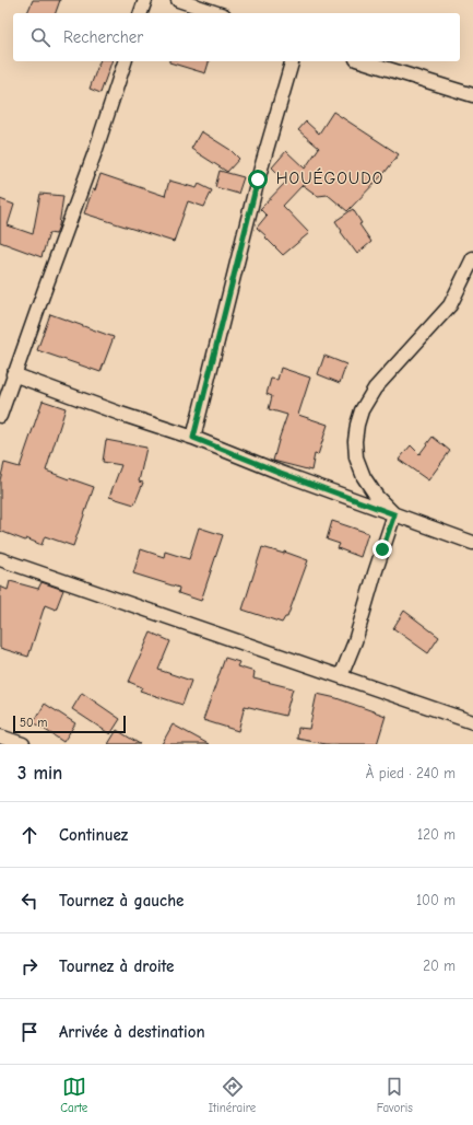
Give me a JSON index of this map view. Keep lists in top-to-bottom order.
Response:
{
  "districts": ["HOUÉGOUDO"],
  "scale_bar": "50 m",
  "page": {
    "search": "Rechercher",
    "scale": "50 m",
    "heading": ["3 min", "À pied · 240 m"],
    "list": [
      ["Continuez", "120 m"],
      ["Tournez à gauche", "100 m"],
      ["Tournez à droite", "20 m"],
      "Arrivée à destination"
    ],
    "nav": ["Carte", "Itinéraire", "Favoris"]
  }
}
